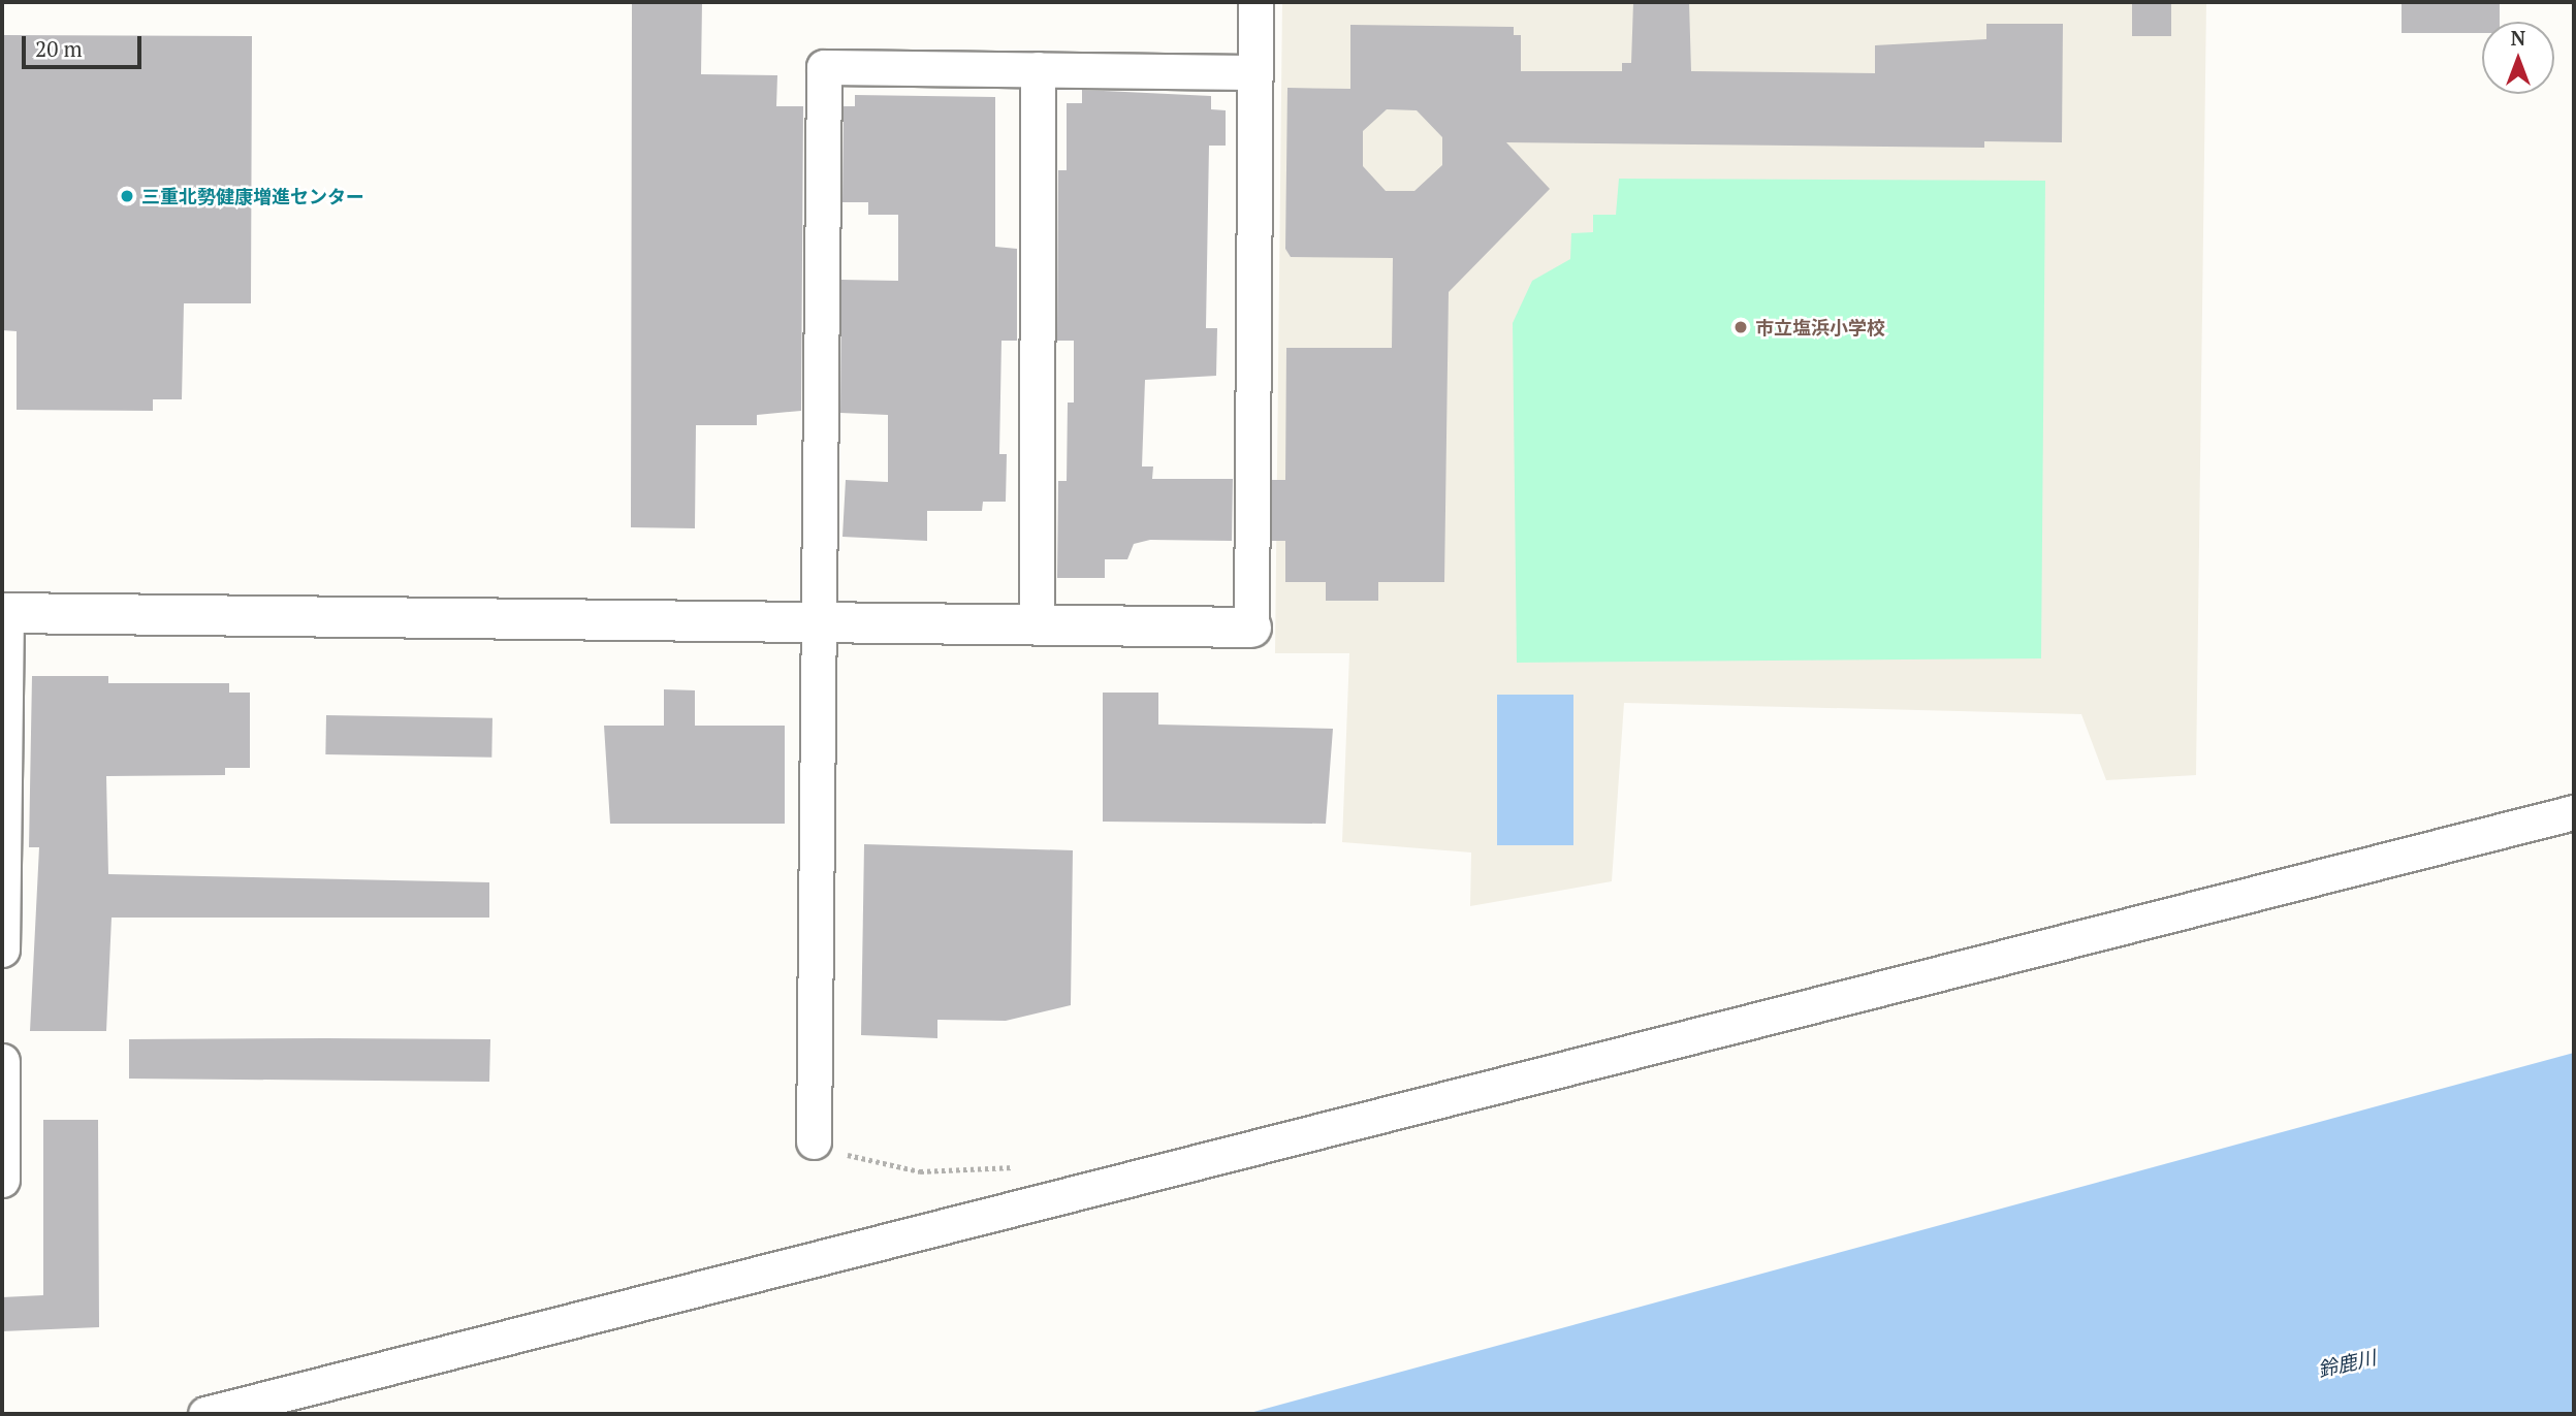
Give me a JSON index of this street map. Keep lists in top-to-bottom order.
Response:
{
  "water": ["鈴鹿川"],
  "places": ["三重北勢健康増進センター", "市立塩浜小学校"],
  "scale_bar": "20 m",
  "north": "top"
}
